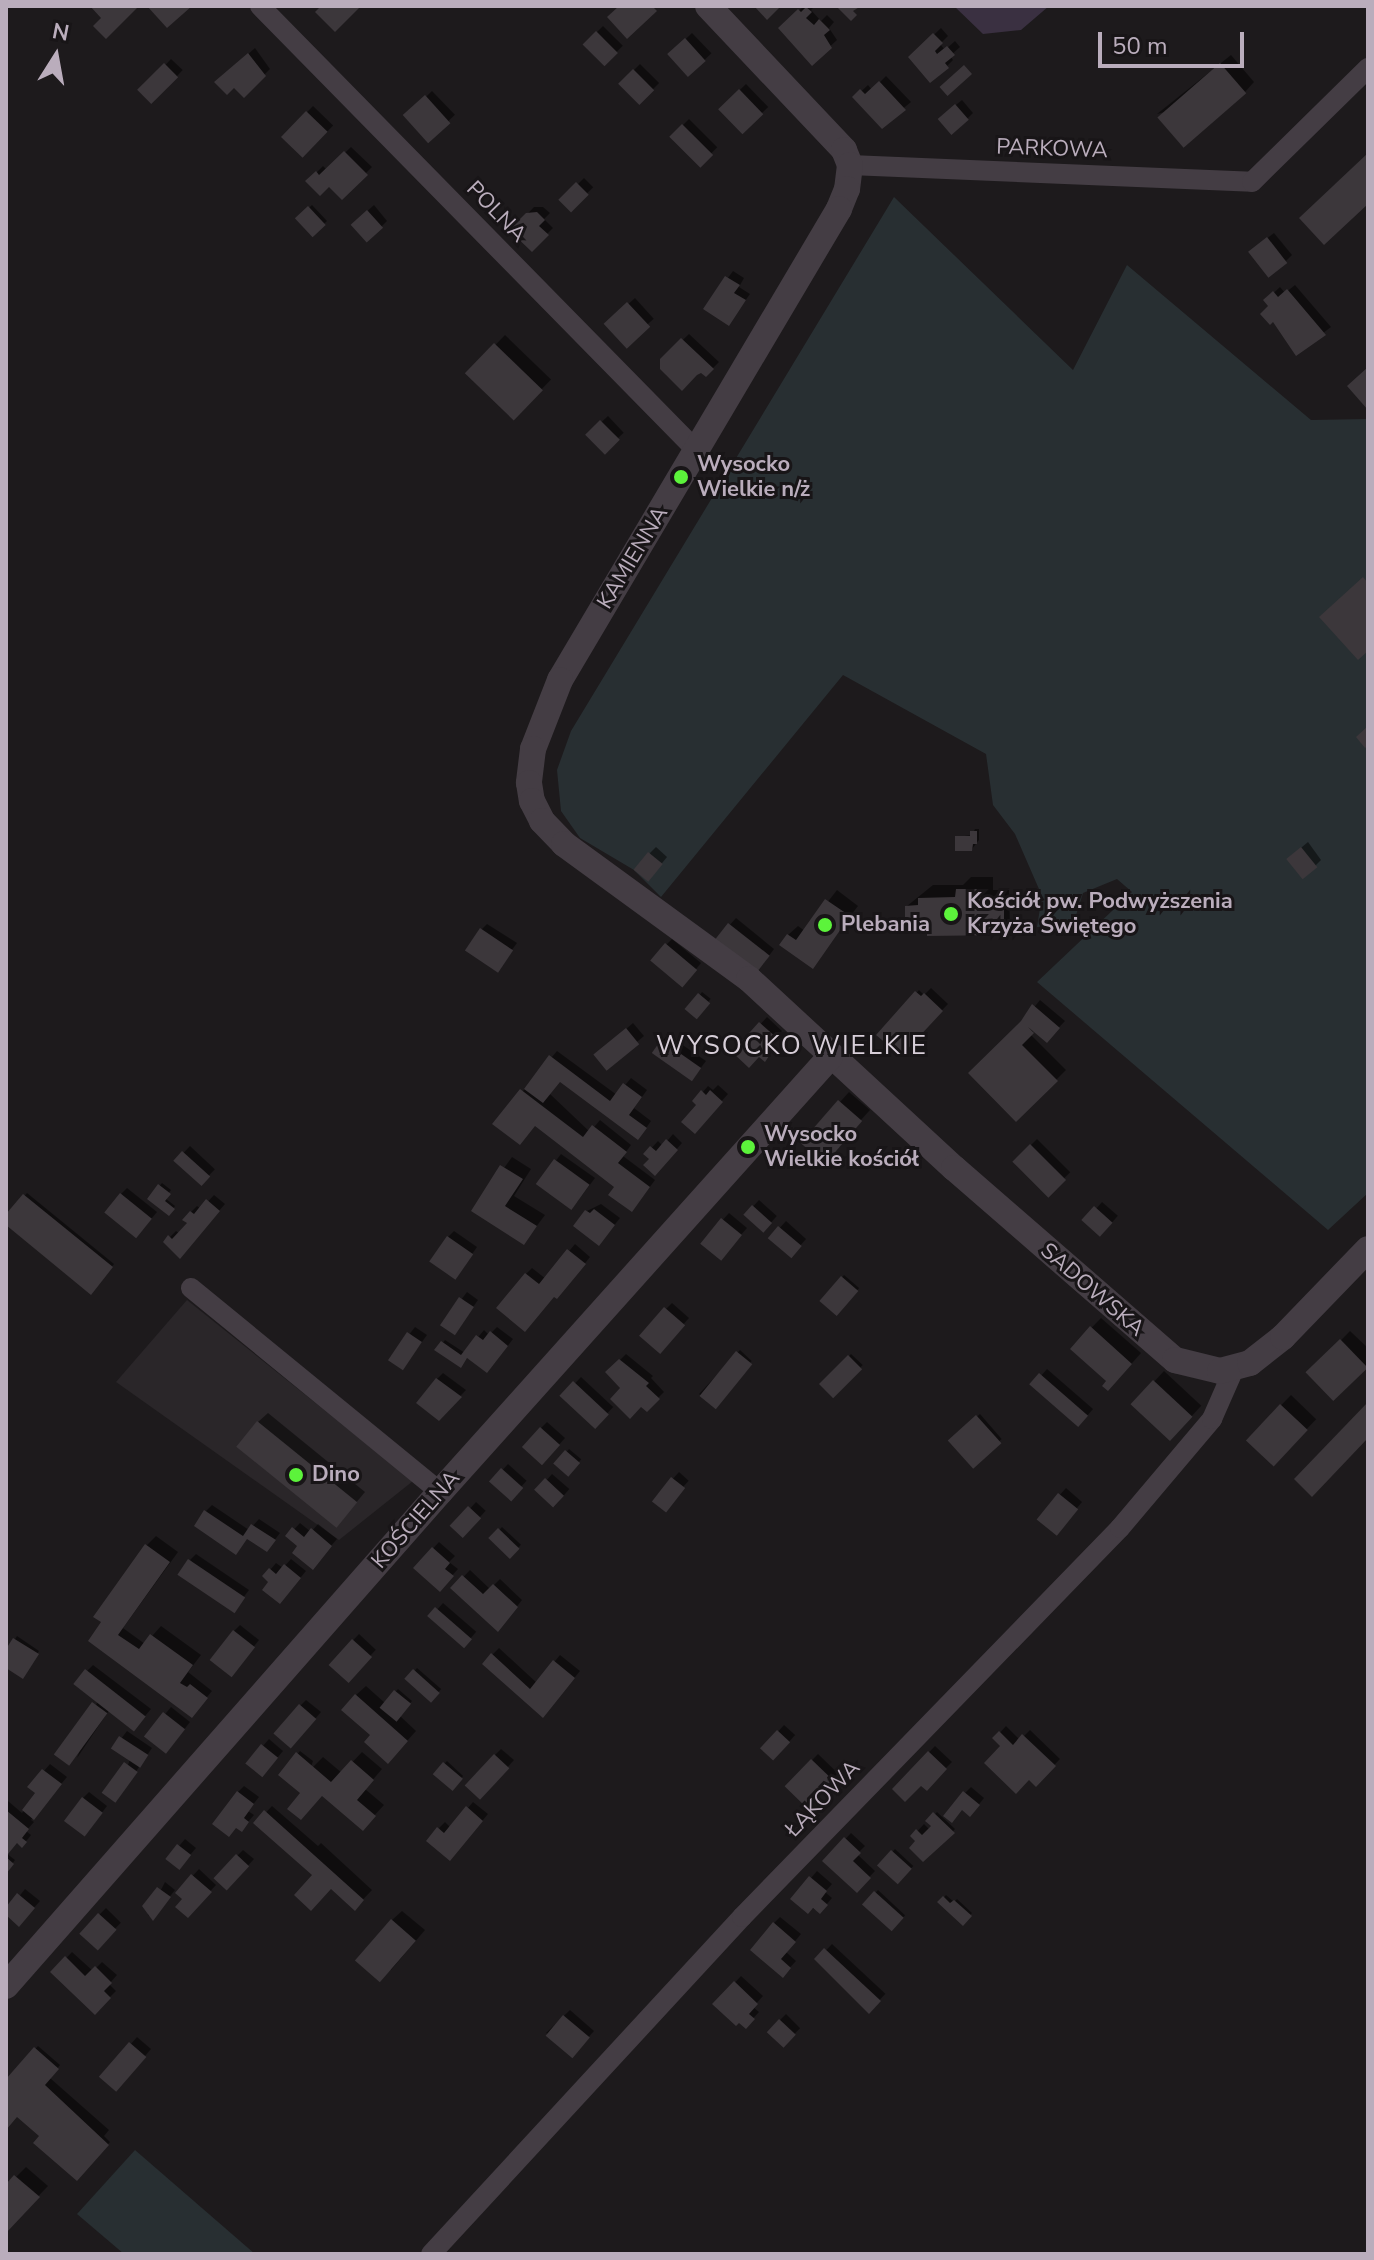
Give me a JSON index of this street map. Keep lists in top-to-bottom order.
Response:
{
  "streets": {
    "street": [
      "PARKOWA",
      "POLNA",
      "KAMIENNA",
      "SADOWSKA",
      "KOŚCIELNA",
      "ŁĄKOWA"
    ]
  },
  "crossings": [
    ["PARKOWA", "KAMIENNA"],
    ["POLNA", "KAMIENNA"],
    ["KAMIENNA", "SADOWSKA"],
    ["KAMIENNA", "KOŚCIELNA"],
    ["SADOWSKA", "KOŚCIELNA"],
    ["SADOWSKA", "ŁĄKOWA"]
  ],
  "districts": ["WYSOCKO WIELKIE"],
  "places": [
    "Wysocko Wielkie n/ż",
    "Kościół pw. Podwyższenia Krzyża Świętego",
    "Plebania",
    "Wysocko Wielkie kościół",
    "Dino"
  ],
  "scale_bar": "50 m",
  "north": "top"
}
